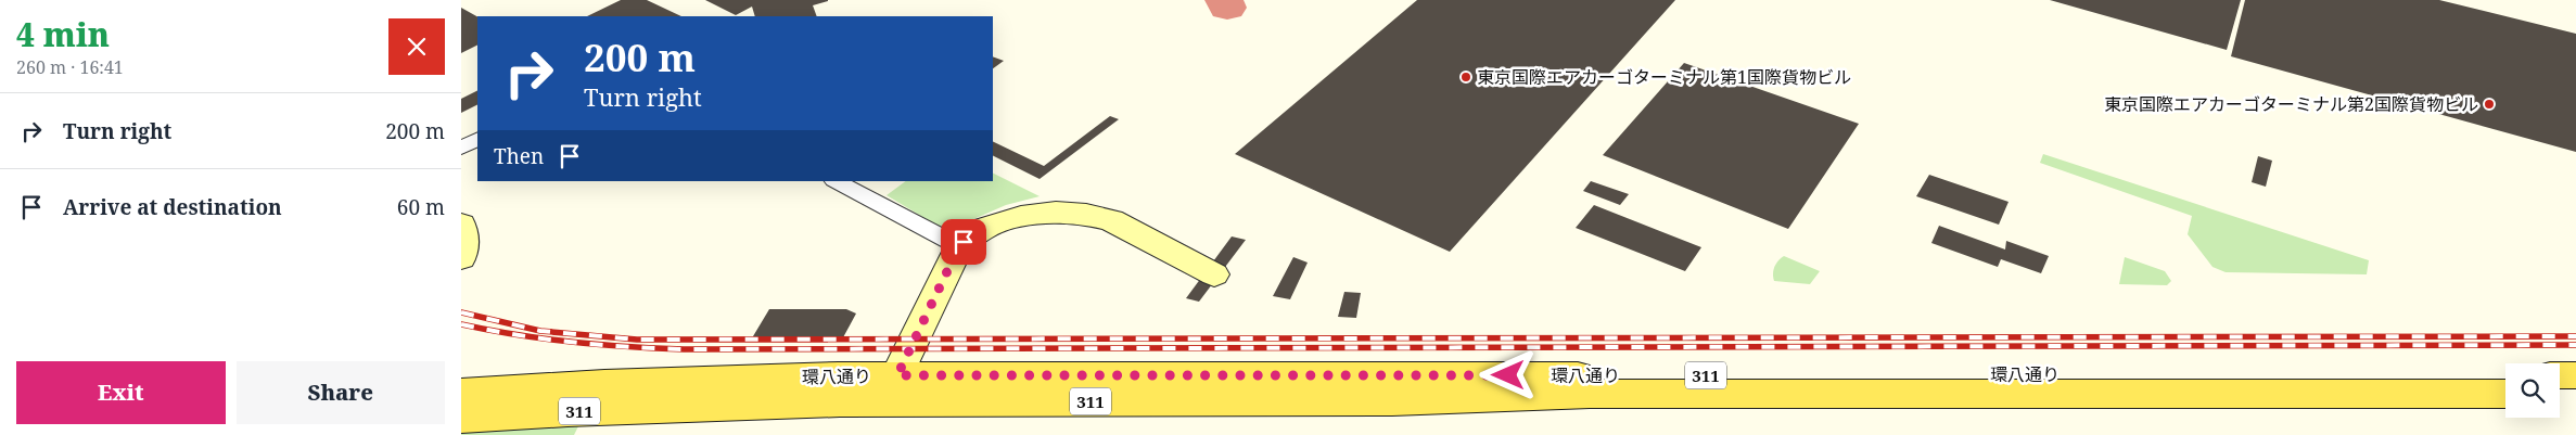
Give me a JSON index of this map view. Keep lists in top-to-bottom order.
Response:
{
  "streets": {
    "main road": ["環八通り", "311"]
  },
  "places": ["東京国際エアカーゴターミナル第1国際貨物ビル", "東京国際エアカーゴターミナル第2国際貨物ビル"],
  "page": {
    "heading": ["4 min", "260 m · 16:41"],
    "turn": ["200 m", "Turn right"],
    "list": [
      {
        "name": "Turn right",
        "value": "200 m"
      },
      {
        "name": "Arrive at destination",
        "value": "60 m"
      }
    ],
    "then": "Then",
    "buttons": ["Exit", "Share"]
  }
}
